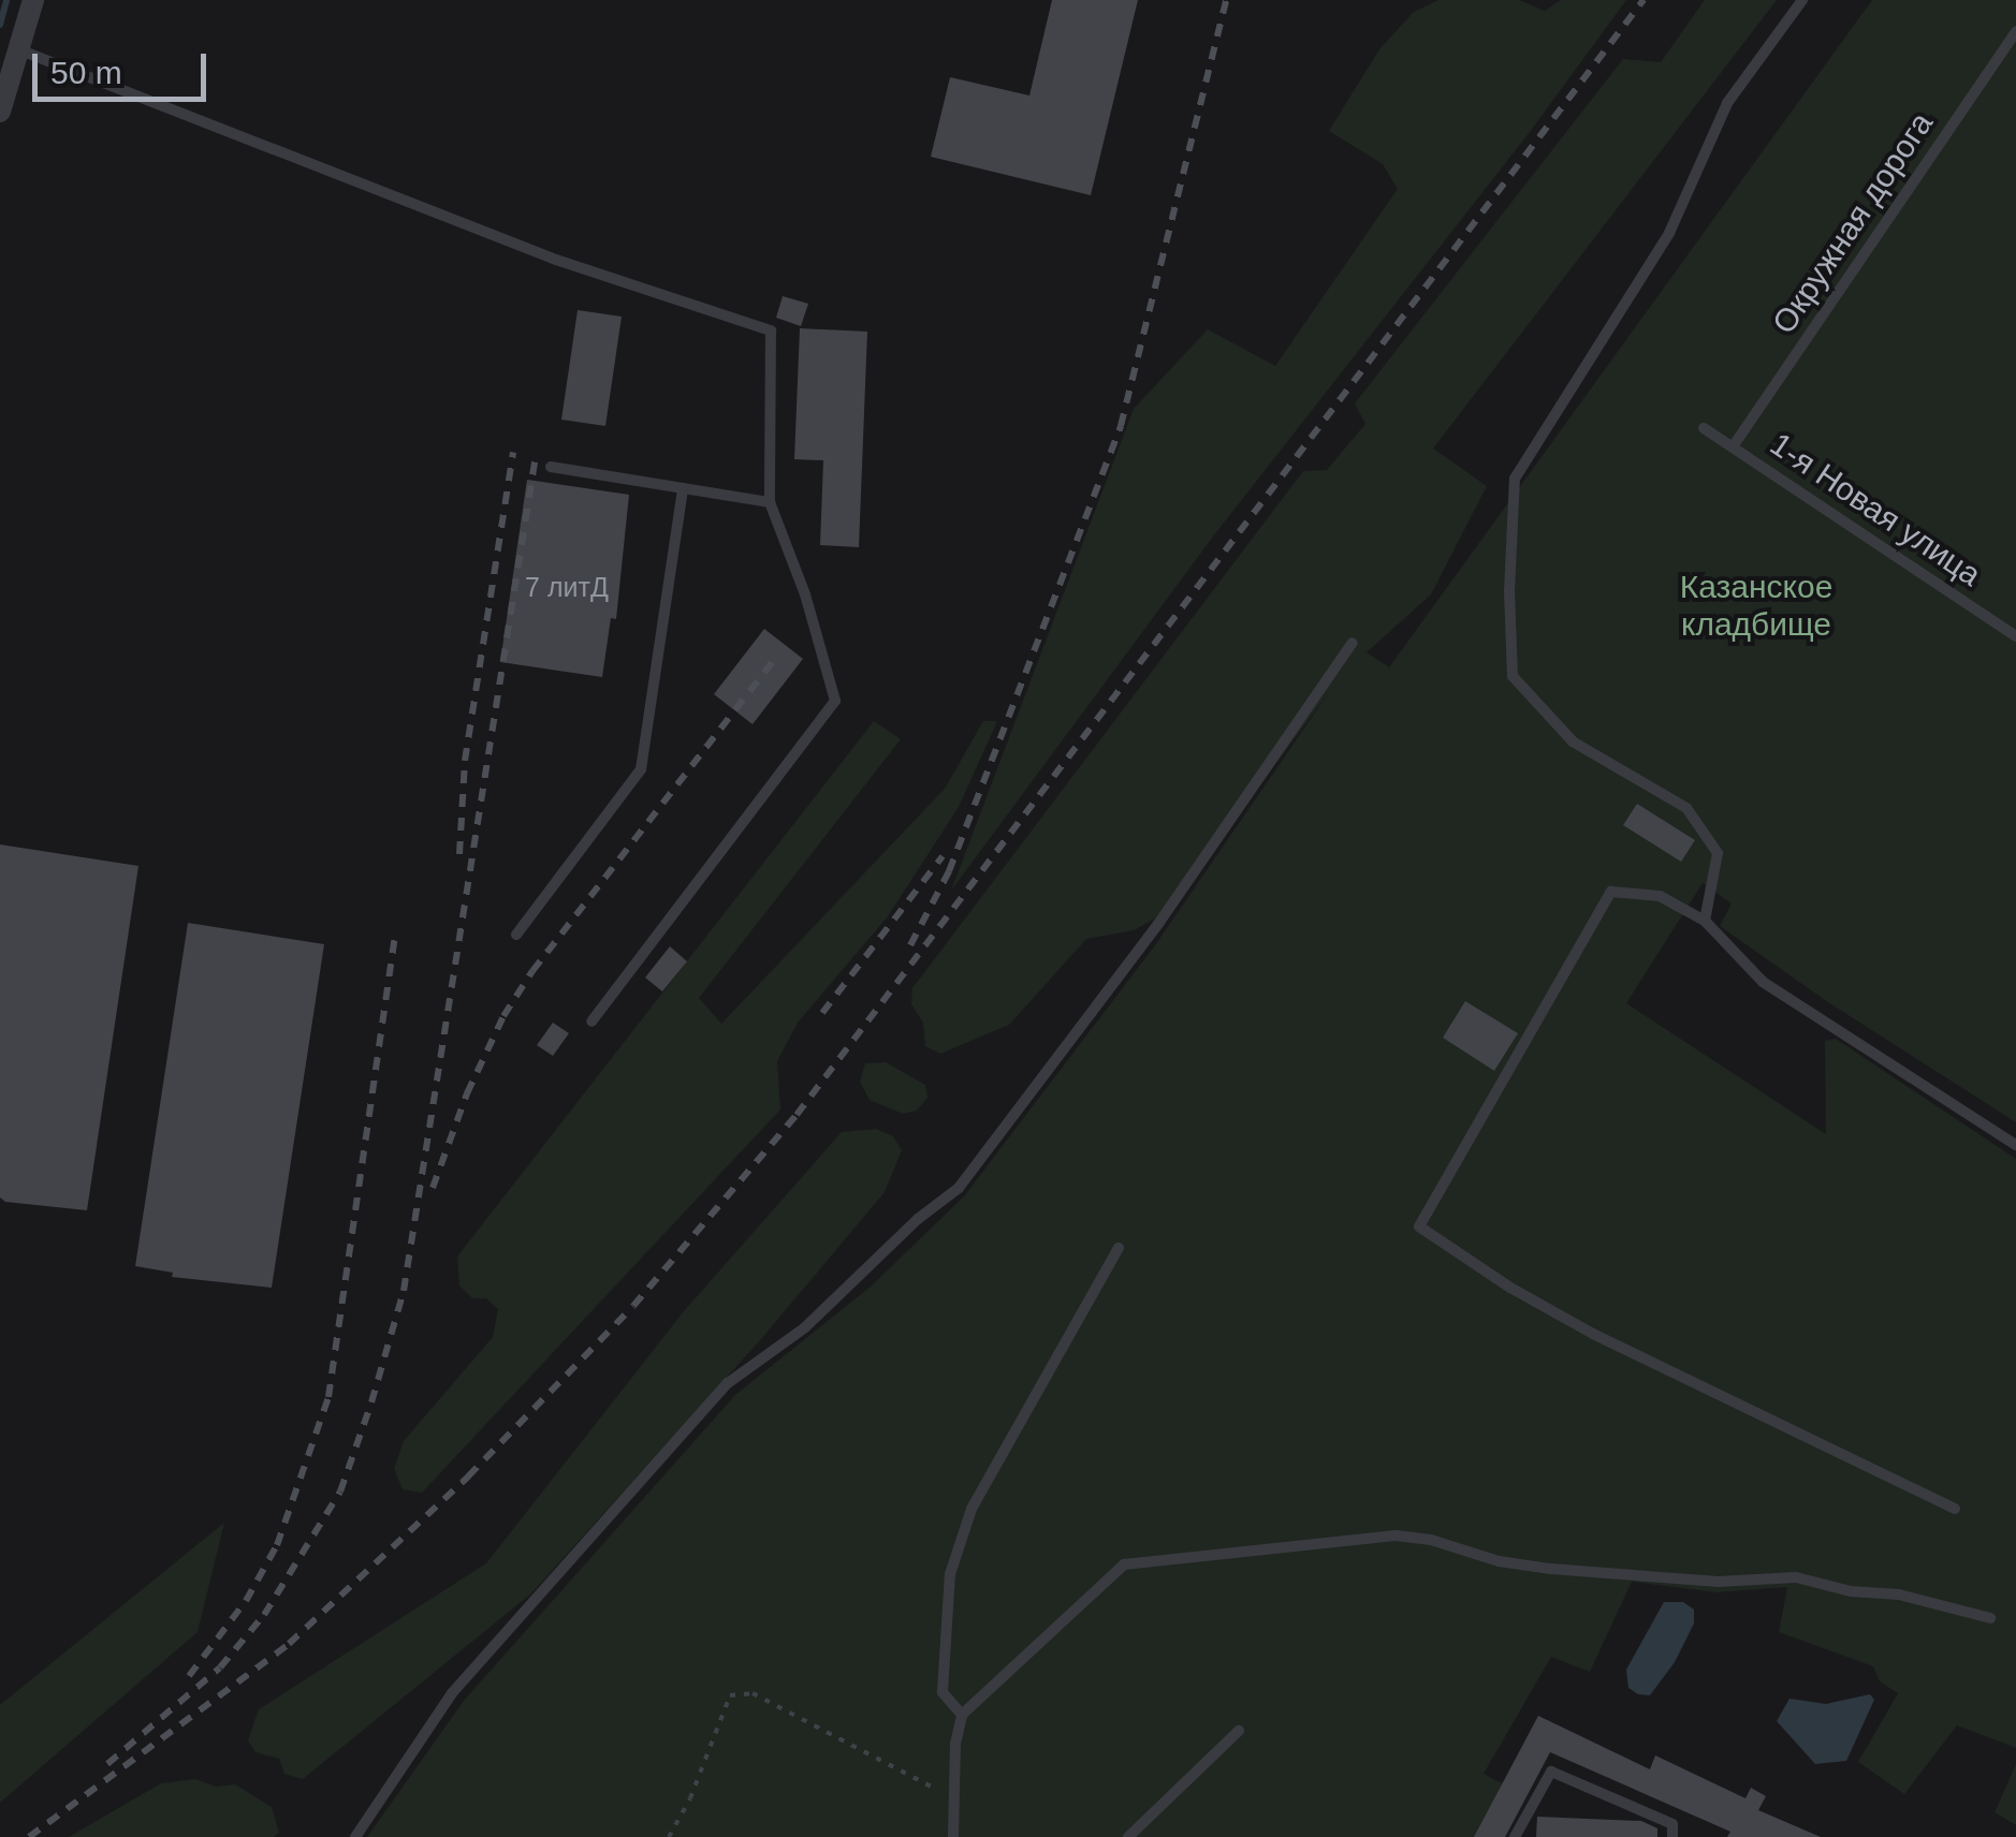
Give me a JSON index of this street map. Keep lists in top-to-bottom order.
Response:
{
  "streets": {
    "lane": ["Окружная дорога", "1-я Новая улица"]
  },
  "crossings": [
    ["Окружная дорога", "1-я Новая улица"]
  ],
  "parks": ["Казанское кладбище"],
  "house_numbers": ["7 литД"],
  "scale_bar": "50 m"
}
